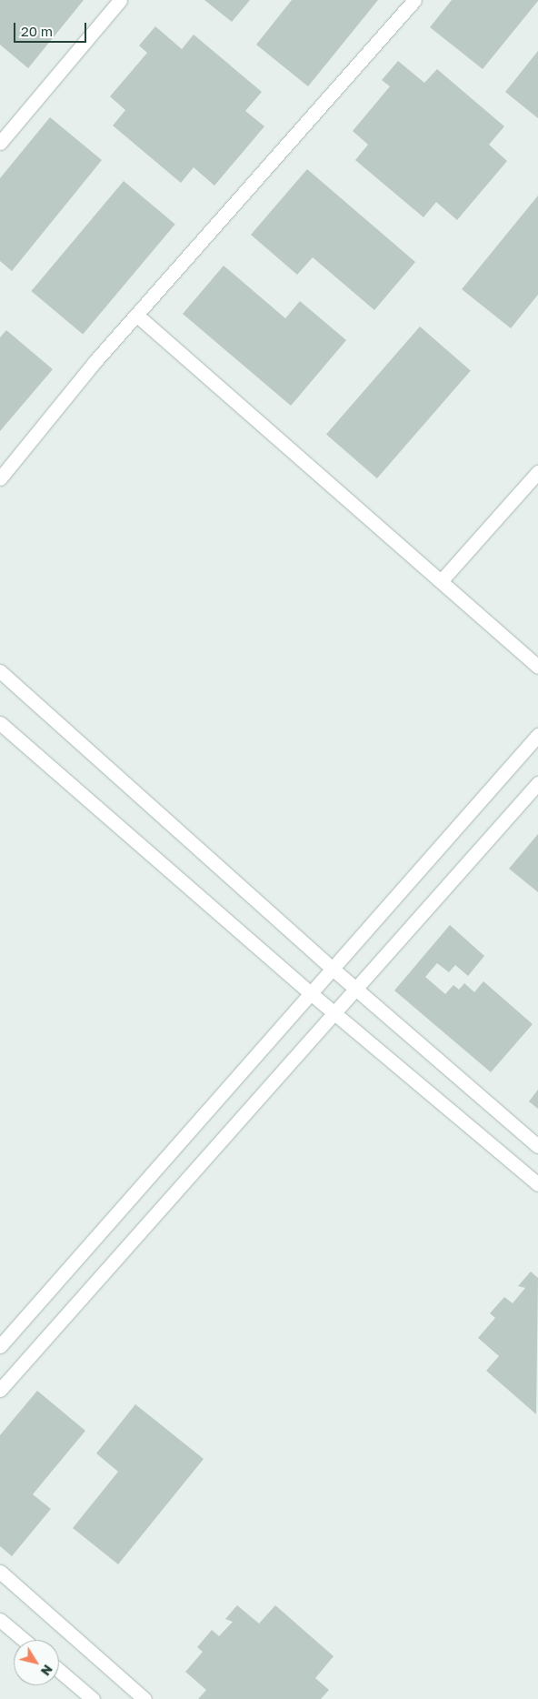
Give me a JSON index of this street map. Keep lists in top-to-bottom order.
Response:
{
  "scale_bar": "20 m",
  "north": "bottom right"
}
